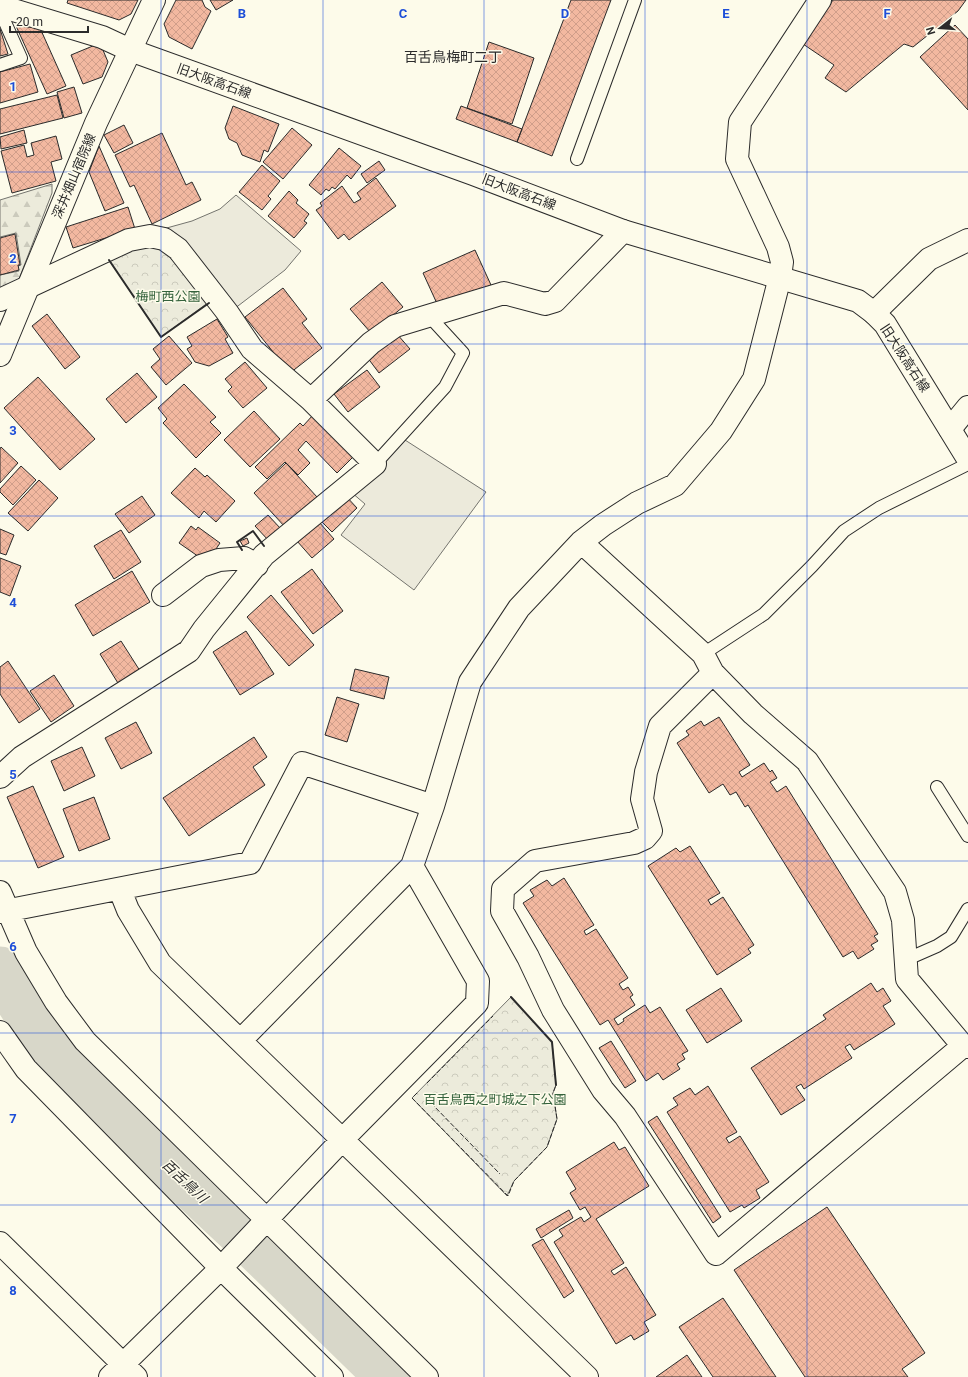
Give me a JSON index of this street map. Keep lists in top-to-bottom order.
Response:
{
  "streets": {
    "street": ["旧大阪高石線", "深井畑山宿院線"]
  },
  "crossings": [
    ["旧大阪高石線", "深井畑山宿院線"]
  ],
  "districts": ["百舌鳥梅町二丁"],
  "water": ["百舌鳥川"],
  "parks": ["梅町西公園", "百舌鳥西之町城之下公園"],
  "scale_bar": "20 m",
  "north": "left",
  "grid": {
    "columns": [
      "B",
      "C",
      "D",
      "E",
      "F"
    ],
    "rows": [
      "1",
      "2",
      "3",
      "4",
      "5",
      "6",
      "7",
      "8"
    ]
  }
}
